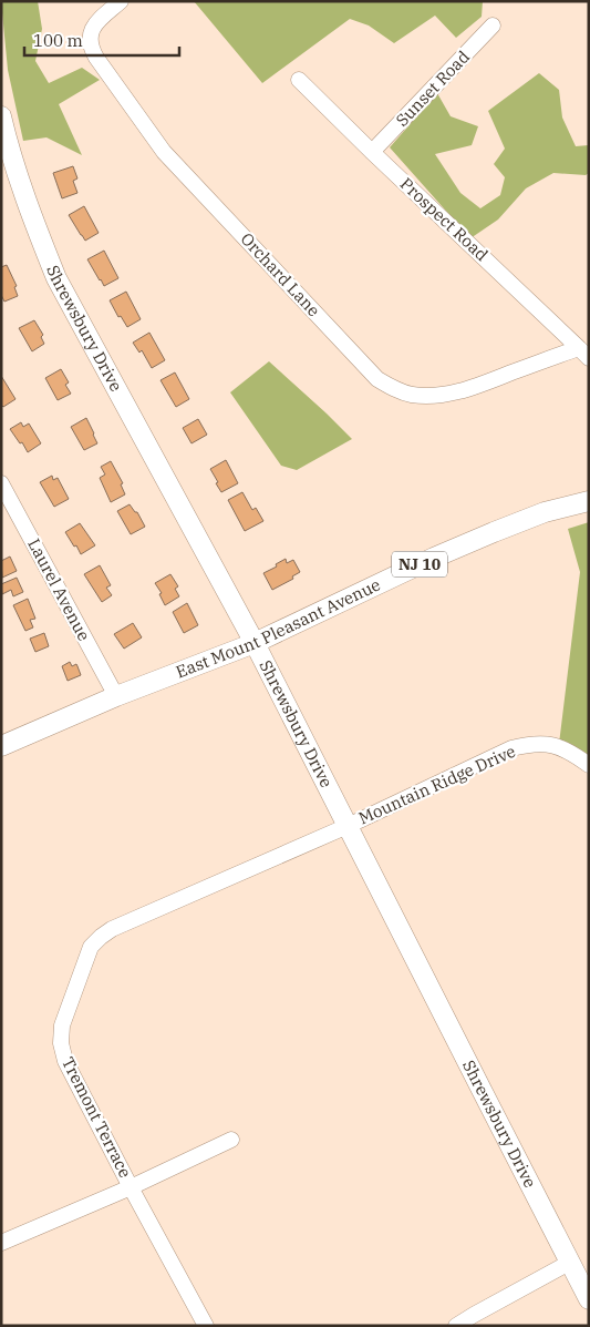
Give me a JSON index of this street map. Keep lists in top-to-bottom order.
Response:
{
  "streets": {
    "main road": ["Shrewsbury Drive", "NJ 10", "East Mount Pleasant Avenue"],
    "street": [
      "Sunset Road",
      "Prospect Road",
      "Orchard Lane",
      "Laurel Avenue",
      "Mountain Ridge Drive",
      "Tremont Terrace"
    ]
  },
  "crossings": [
    ["Sunset Road", "Prospect Road"],
    ["Prospect Road", "Orchard Lane"],
    ["Shrewsbury Drive", "East Mount Pleasant Avenue"],
    ["Shrewsbury Drive", "Mountain Ridge Drive"],
    ["Shrewsbury Drive", "Tremont Terrace"],
    ["Laurel Avenue", "East Mount Pleasant Avenue"],
    ["Mountain Ridge Drive", "Tremont Terrace"]
  ],
  "scale_bar": "100 m"
}
